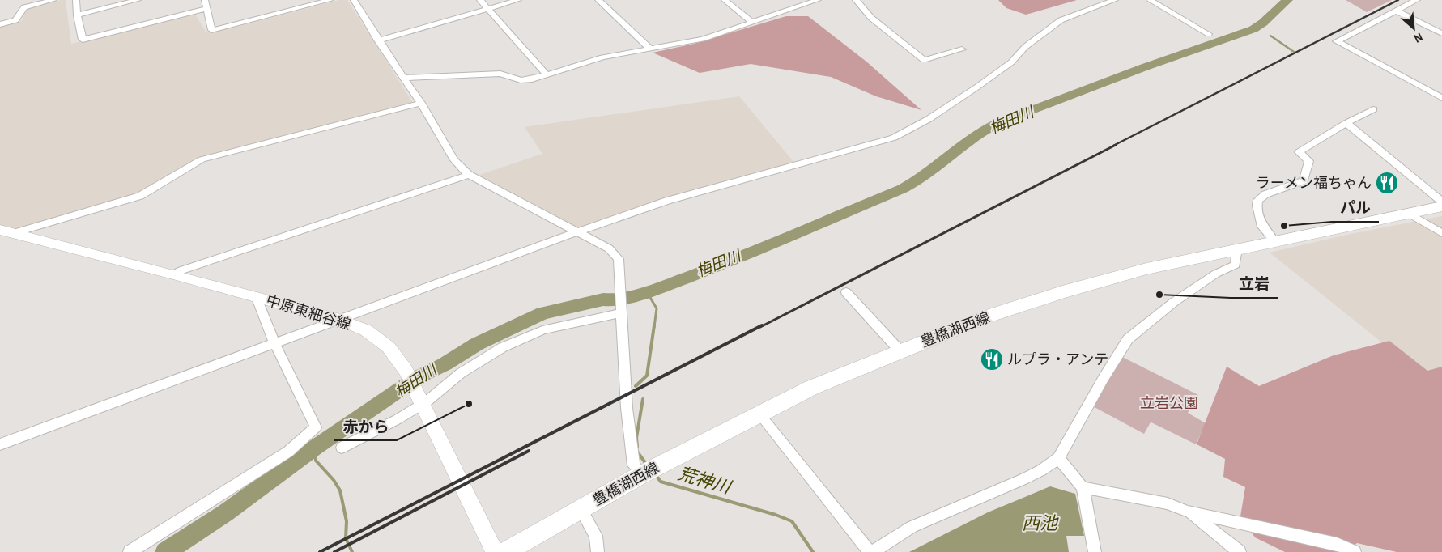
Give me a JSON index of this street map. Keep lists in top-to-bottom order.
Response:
{
  "streets": {
    "main road": ["中原東細谷線", "豊橋湖西線"]
  },
  "water": ["梅田川", "荒神川", "西池"],
  "parks": ["立岩公園"],
  "places": {
    "restaurant": ["ラーメン福ちゃん", "ルプラ・アンテ"],
    "other": ["パル", "立岩", "赤から"]
  },
  "north": "bottom right"
}
